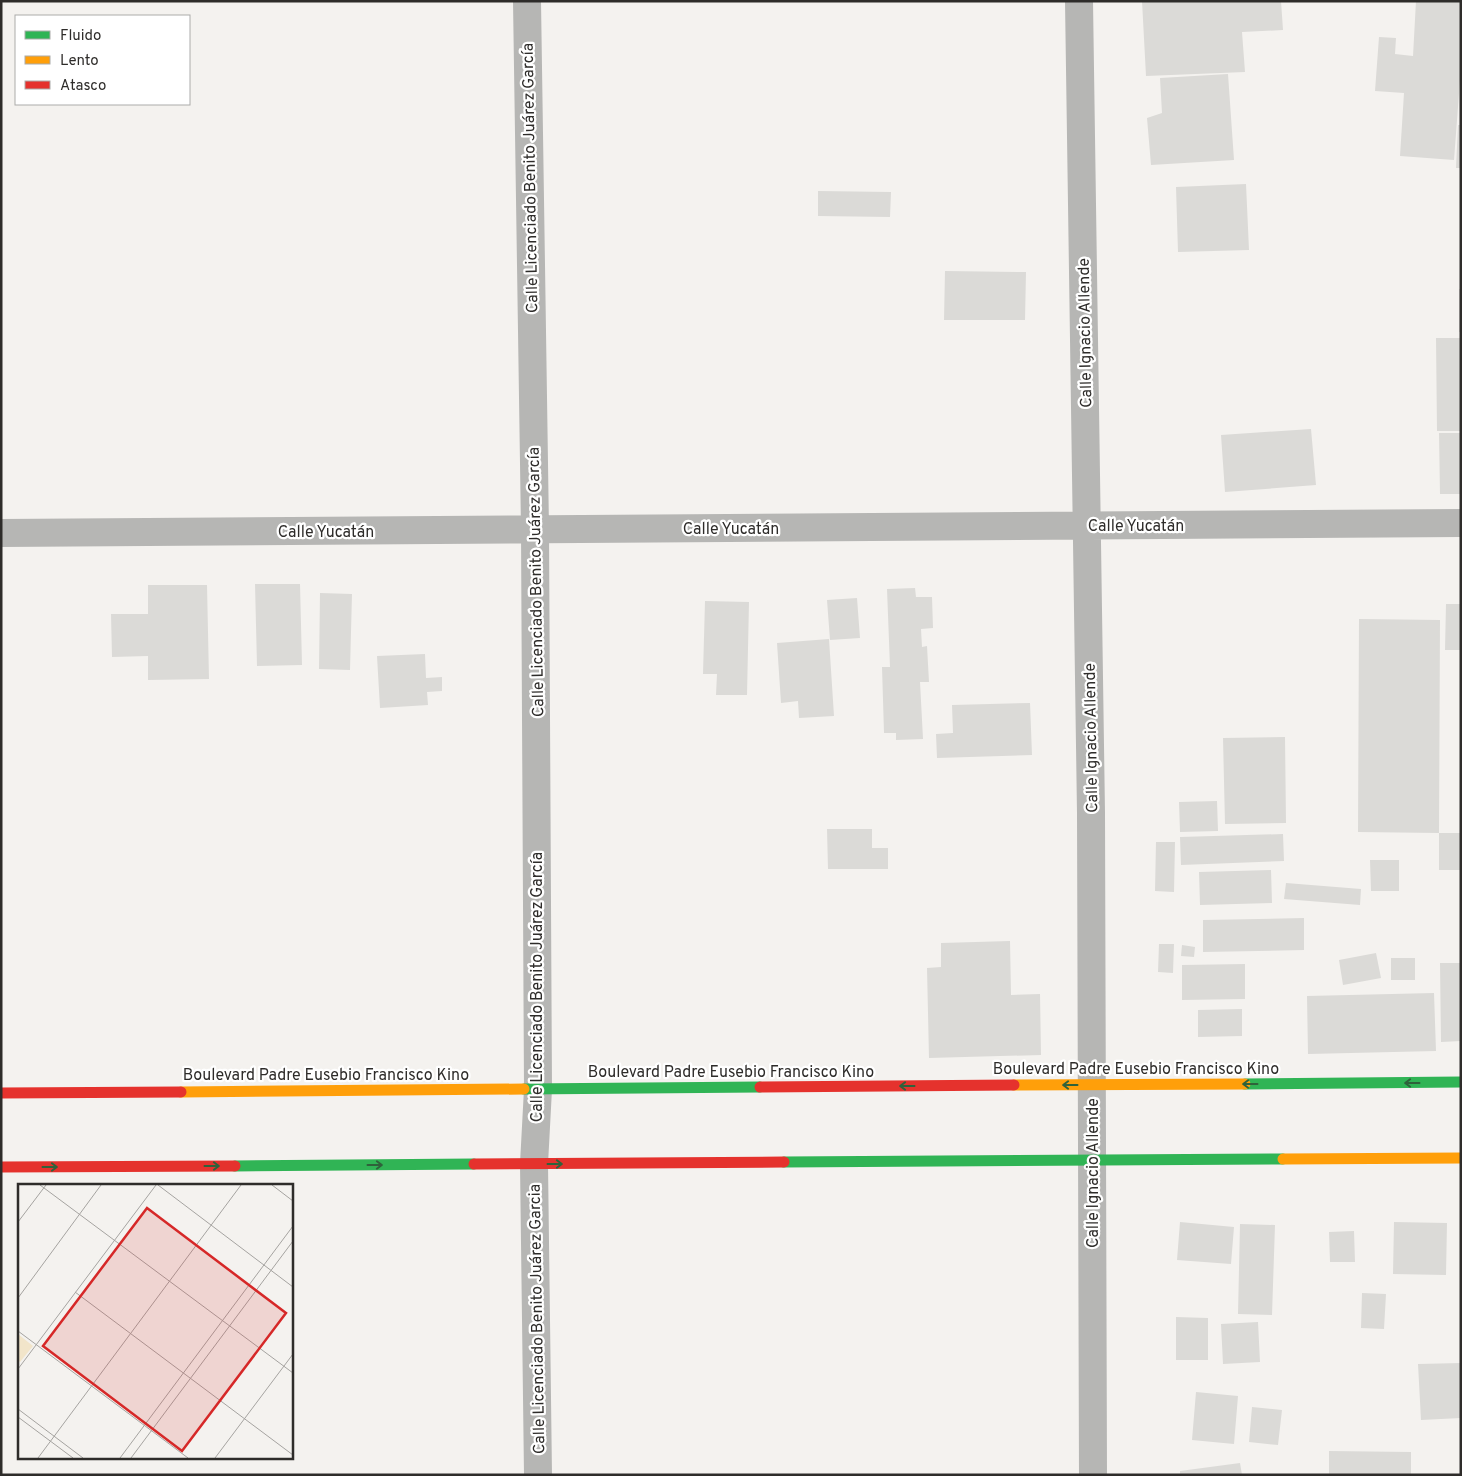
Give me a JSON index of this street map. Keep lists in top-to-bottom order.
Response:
{
  "streets": {
    "street": [
      "Calle Licenciado Benito Juárez García",
      "Calle Ignacio Allende",
      "Calle Yucatán",
      "Boulevard Padre Eusebio Francisco Kino",
      "Calle Licenciado Benito Juárez Garcia"
    ]
  },
  "crossings": [
    ["Calle Licenciado Benito Juárez García", "Calle Yucatán"],
    ["Calle Licenciado Benito Juárez García", "Boulevard Padre Eusebio Francisco Kino"],
    ["Calle Licenciado Benito Juárez García", "Calle Licenciado Benito Juárez Garcia"],
    ["Calle Ignacio Allende", "Calle Yucatán"],
    ["Calle Ignacio Allende", "Boulevard Padre Eusebio Francisco Kino"]
  ],
  "legend": ["Fluido", "Lento", "Atasco"]
}
